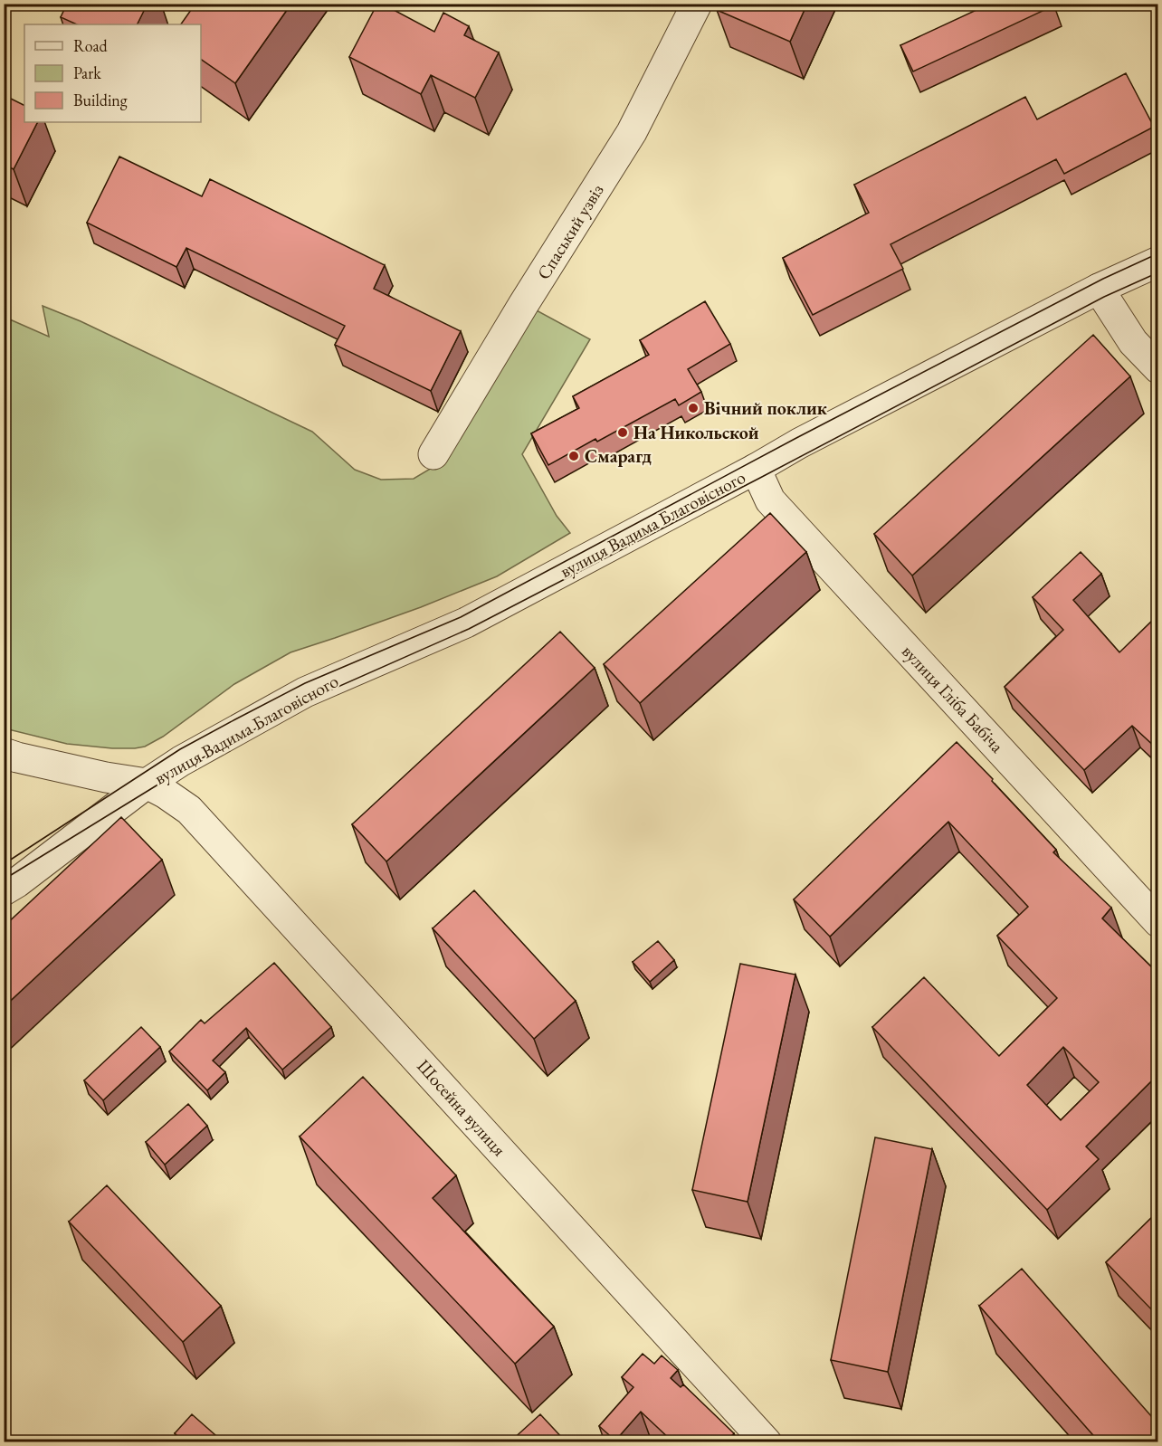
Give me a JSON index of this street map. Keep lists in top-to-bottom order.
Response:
{
  "streets": {
    "street": [
      "Спаський узвіз",
      "вулиця Вадима Благовісного",
      "вулиця Гліба Бабіча",
      "Шосейна вулиця"
    ]
  },
  "crossings": [
    ["вулиця Вадима Благовісного", "вулиця Гліба Бабіча"],
    ["вулиця Вадима Благовісного", "Шосейна вулиця"]
  ],
  "places": ["Вічний поклик", "На Никольской", "Смарагд"],
  "legend": ["Road", "Park", "Building"]
}
